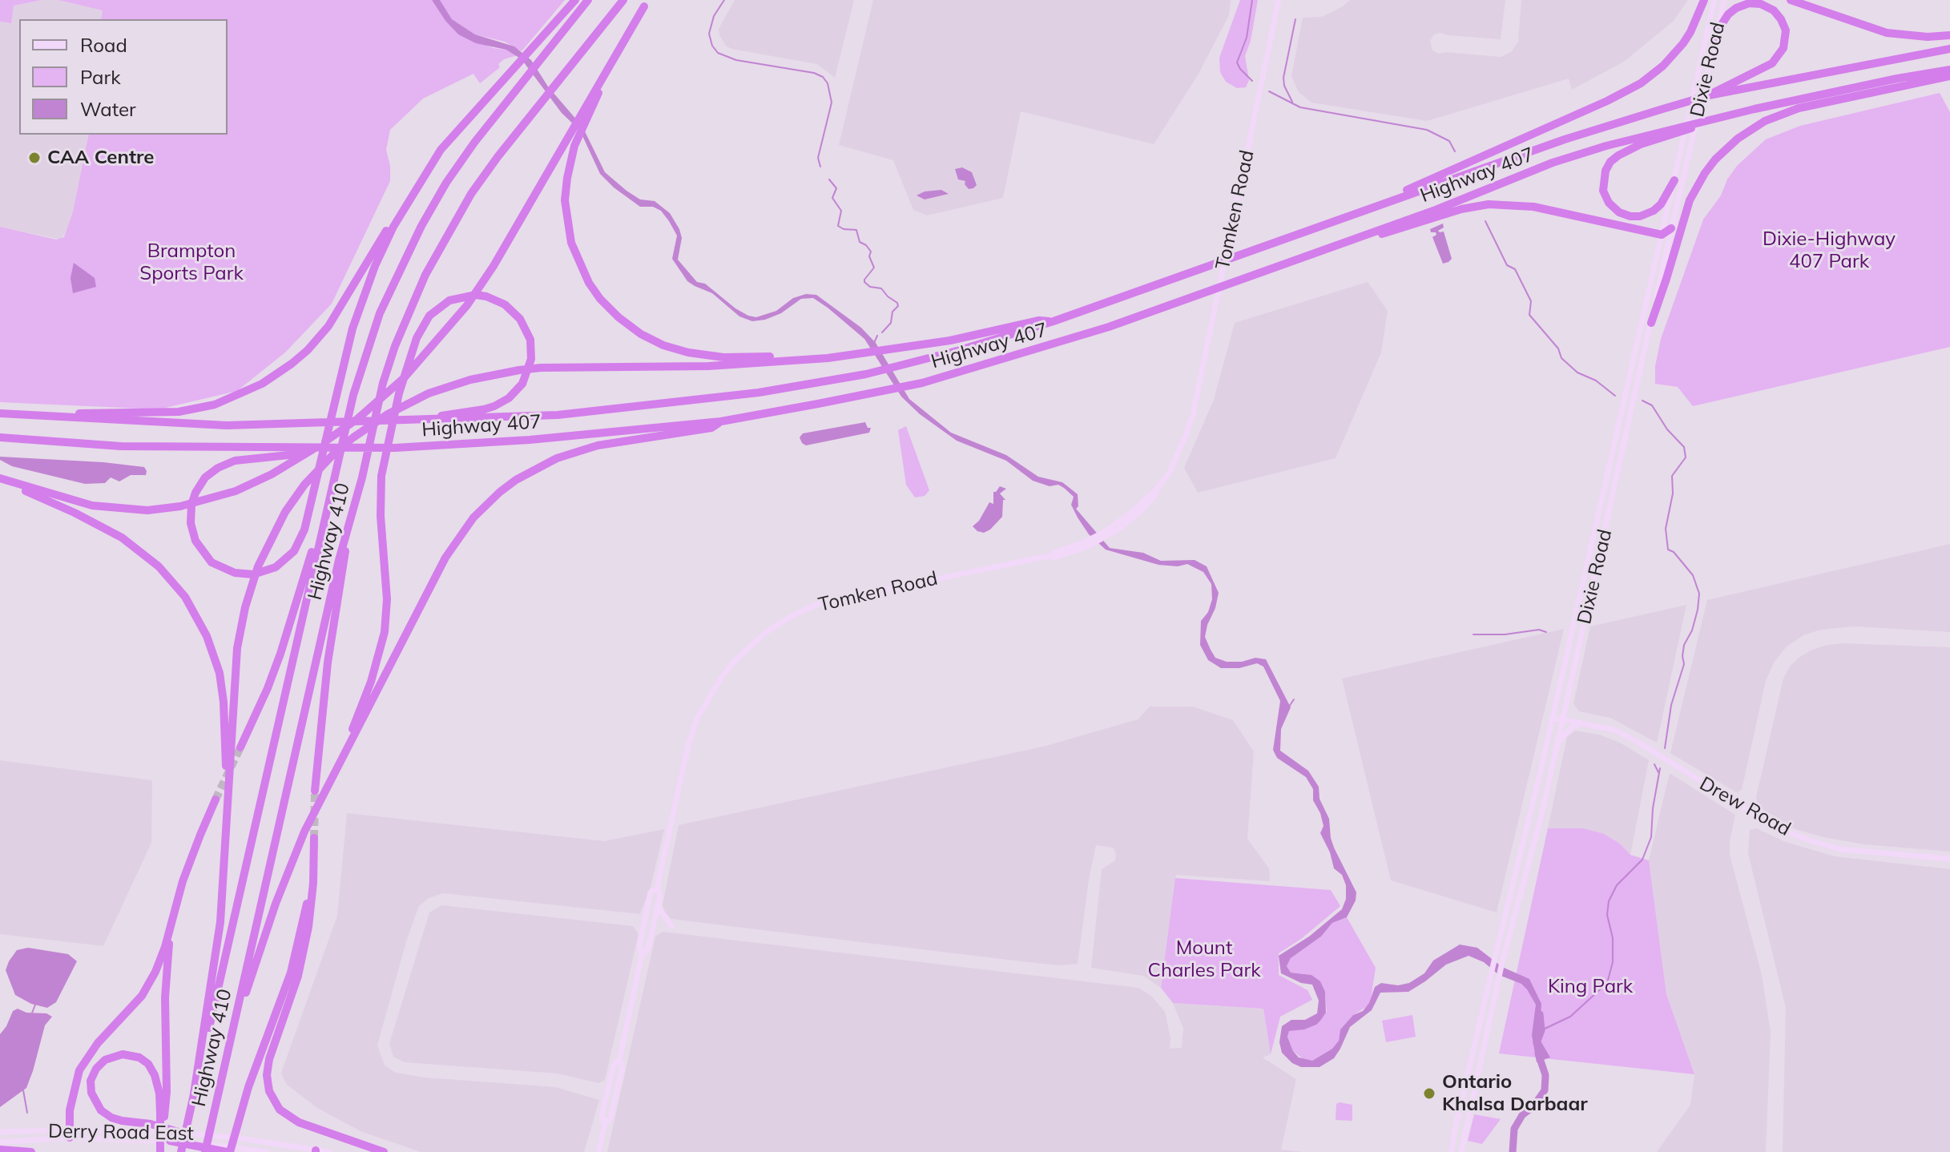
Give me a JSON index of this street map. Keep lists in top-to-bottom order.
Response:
{
  "streets": {
    "highway": ["Highway 407", "Highway 410"],
    "main road": [
      "Dixie Road",
      "Tomken Road",
      "Drew Road",
      "Derry Road East"
    ]
  },
  "crossings": [
    ["Dixie Road", "Drew Road"]
  ],
  "parks": [
    "Dixie-Highway 407 Park",
    "Brampton Sports Park",
    "Mount Charles Park",
    "King Park"
  ],
  "places": ["CAA Centre", "Ontario Khalsa Darbaar"],
  "legend": ["Road", "Park", "Water"]
}
